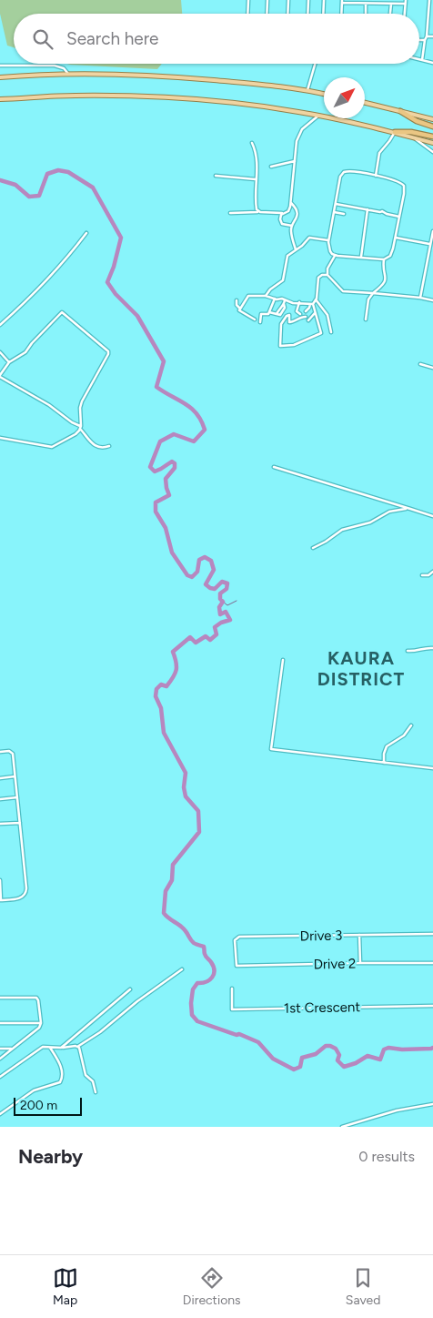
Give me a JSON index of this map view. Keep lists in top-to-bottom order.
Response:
{
  "streets": {
    "street": ["Drive 3", "Drive 2", "1st Crescent"]
  },
  "crossings": [
    ["Drive 3", "Drive 2"]
  ],
  "districts": ["KAURA DISTRICT"],
  "scale_bar": "200 m",
  "north": "top right",
  "page": {
    "search": "Search here",
    "scale": "200 m",
    "heading": ["Nearby", "0 results"],
    "nav": ["Map", "Directions", "Saved"]
  }
}
